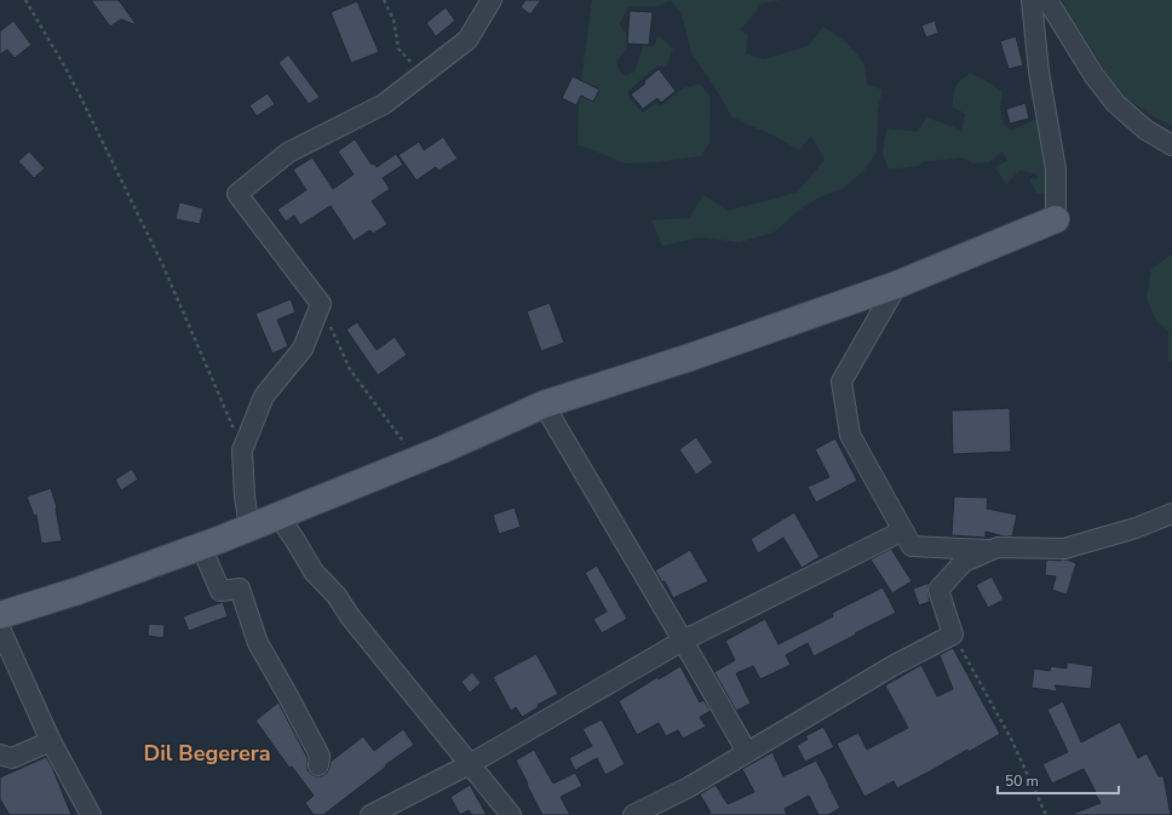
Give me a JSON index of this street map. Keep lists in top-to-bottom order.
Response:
{
  "districts": ["Dil Begerera"],
  "scale_bar": "50 m"
}
